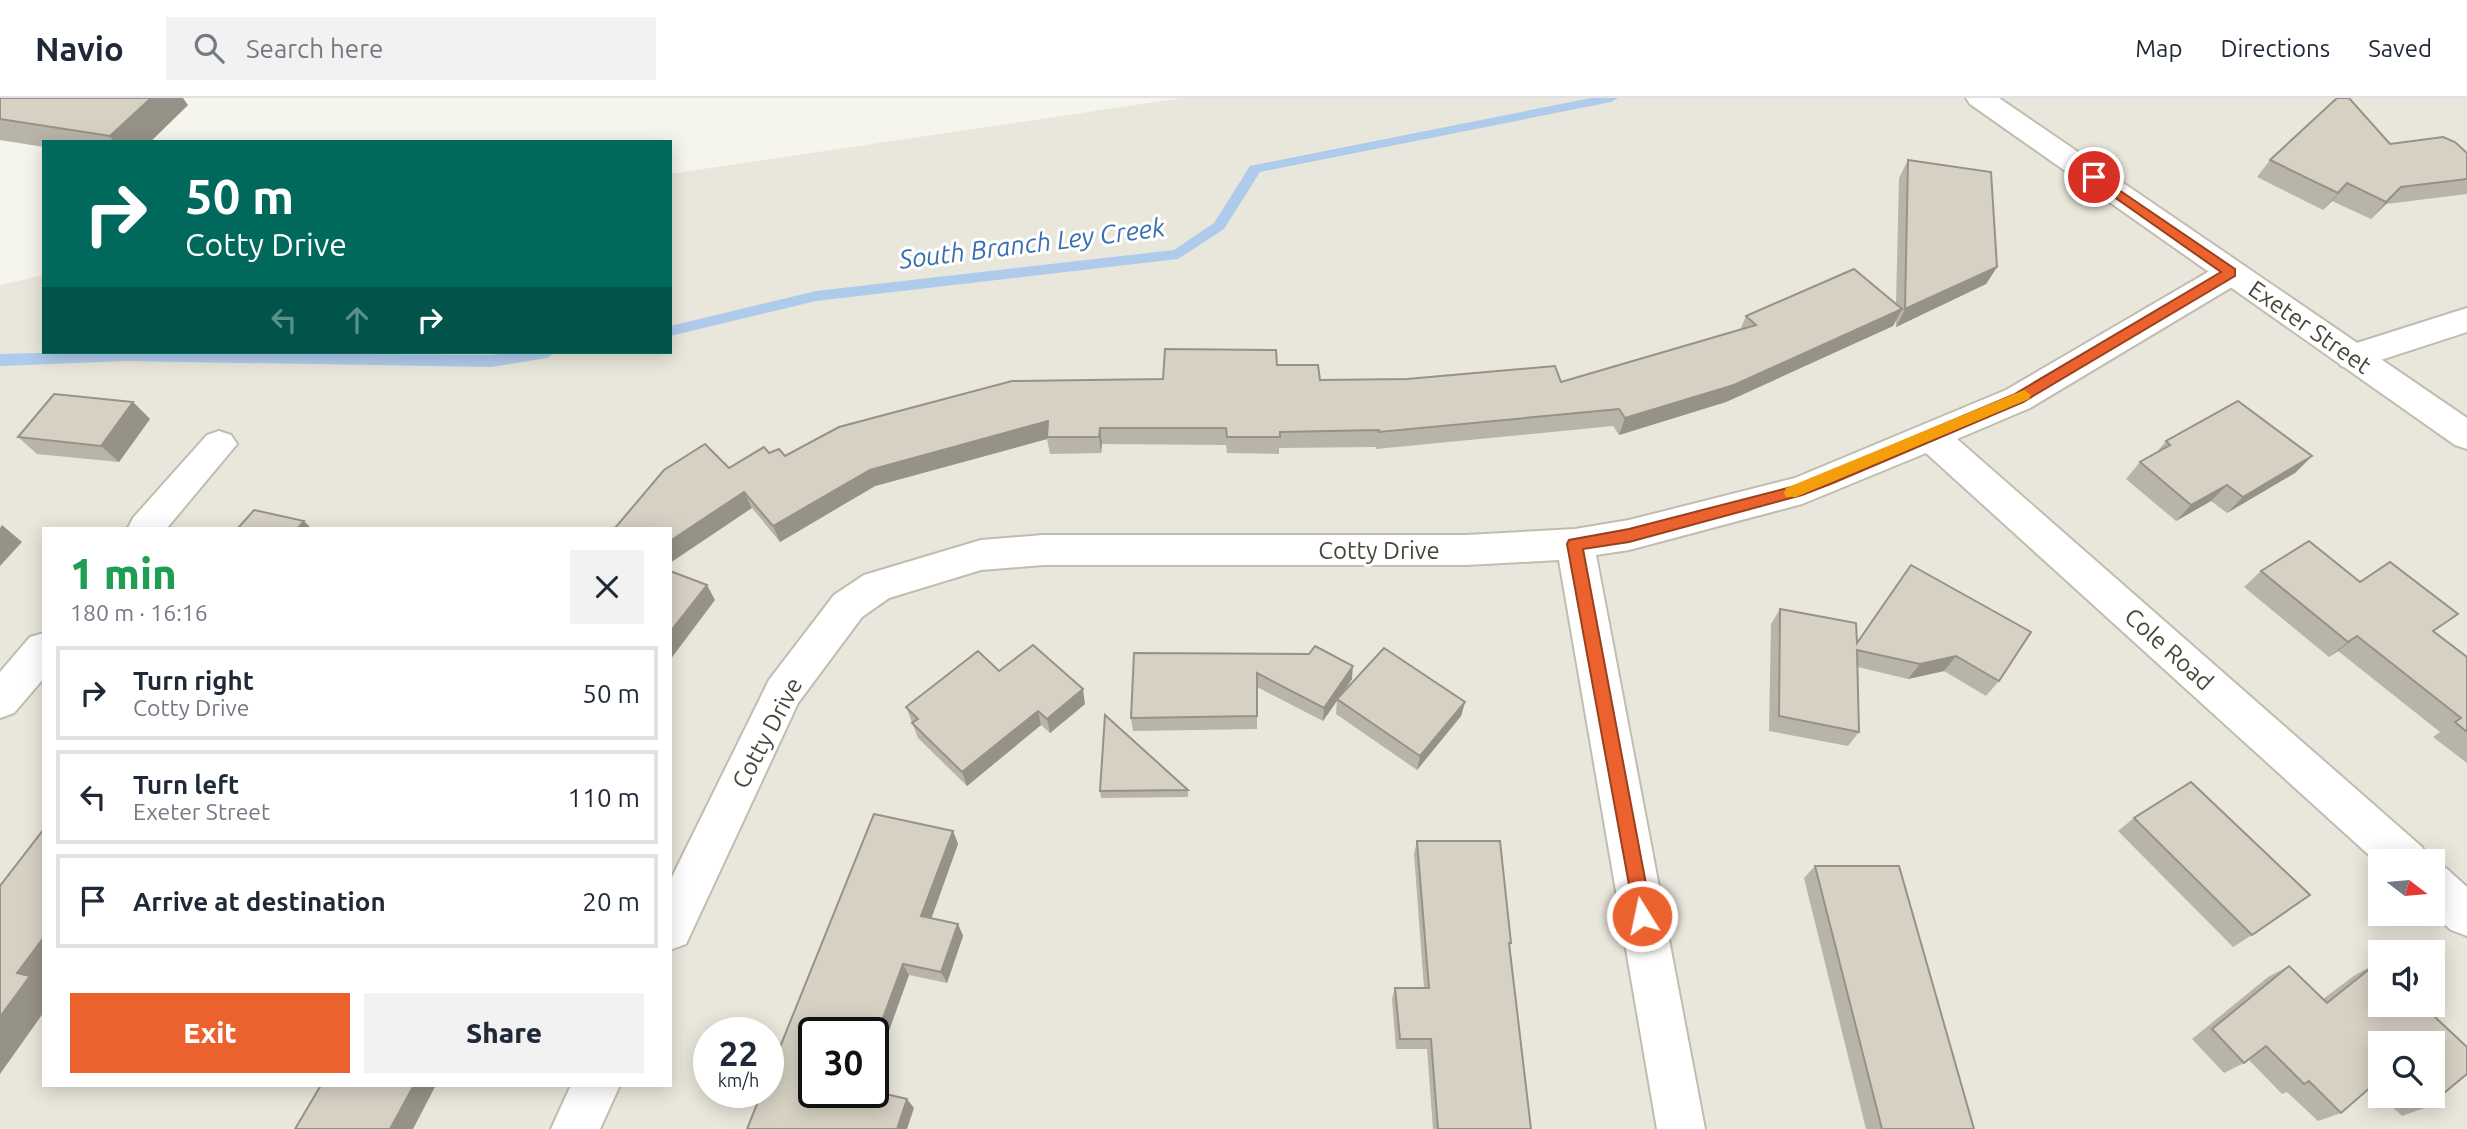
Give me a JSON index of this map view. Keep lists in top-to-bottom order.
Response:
{
  "streets": {
    "street": ["Exeter Street", "Cotty Drive", "Cole Road"]
  },
  "crossings": [
    ["Exeter Street", "Cotty Drive"],
    ["Cotty Drive", "Cole Road"]
  ],
  "water": ["South Branch Ley Creek"],
  "north": "right",
  "page": {
    "header": "Navio",
    "search": "Search here",
    "nav": ["Map", "Directions", "Saved"],
    "turn": ["50 m", "Cotty Drive"],
    "heading": ["1 min", "180 m · 16:16"],
    "list": [
      {
        "name": "Turn right",
        "note": "Cotty Drive",
        "value": "50 m"
      },
      {
        "name": "Turn left",
        "note": "Exeter Street",
        "value": "110 m"
      },
      {
        "name": "Arrive at destination",
        "value": "20 m"
      }
    ],
    "buttons": ["Exit", "Share"],
    "speed": "22 km/h",
    "limit": "30"
  }
}
